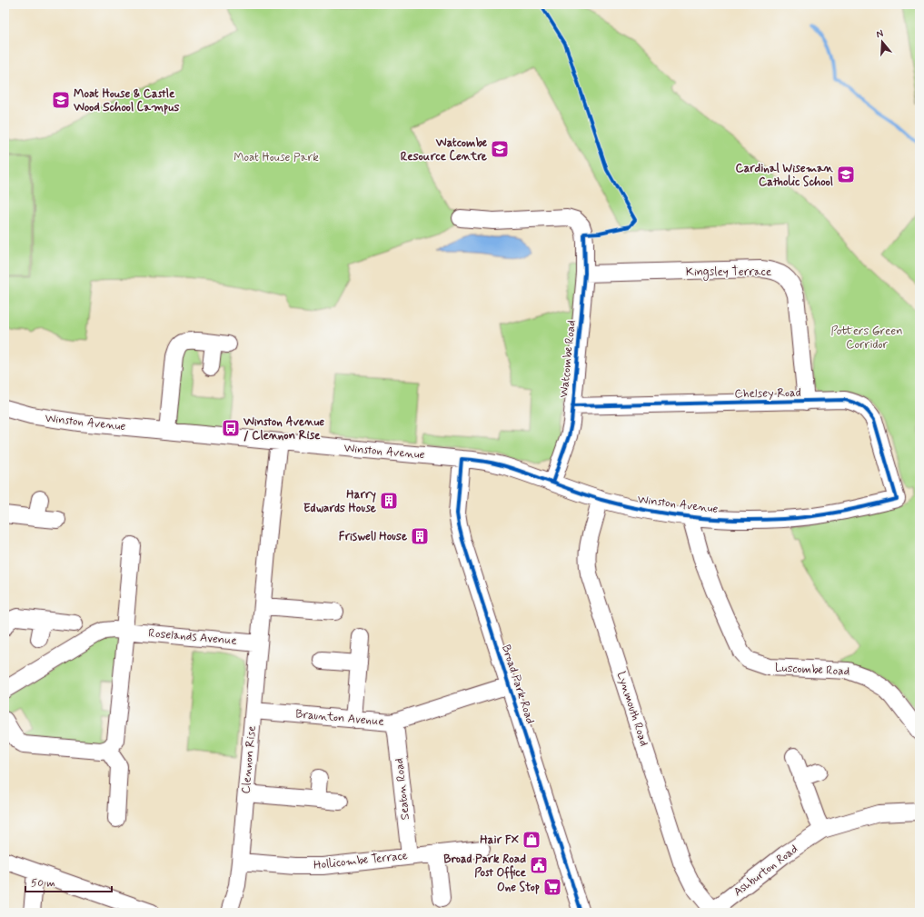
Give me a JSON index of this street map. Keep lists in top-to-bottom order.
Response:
{
  "streets": {
    "street": [
      "Kingsley Terrace",
      "Watcombe Road",
      "Chelsey Road",
      "Winston Avenue",
      "Roselands Avenue",
      "Luscombe Road",
      "Broad Park Road",
      "Lynmouth Road",
      "Braunton Avenue",
      "Clennon Rise",
      "Seaton Road",
      "Hollicombe Terrace",
      "Ashburton Road"
    ]
  },
  "crossings": [
    ["Kingsley Terrace", "Watcombe Road"],
    ["Kingsley Terrace", "Chelsey Road"],
    ["Watcombe Road", "Chelsey Road"],
    ["Watcombe Road", "Winston Avenue"],
    ["Chelsey Road", "Winston Avenue"],
    ["Winston Avenue", "Luscombe Road"],
    ["Winston Avenue", "Broad Park Road"],
    ["Winston Avenue", "Lynmouth Road"],
    ["Winston Avenue", "Clennon Rise"],
    ["Roselands Avenue", "Clennon Rise"],
    ["Broad Park Road", "Braunton Avenue"],
    ["Lynmouth Road", "Ashburton Road"],
    ["Braunton Avenue", "Clennon Rise"],
    ["Braunton Avenue", "Seaton Road"],
    ["Clennon Rise", "Hollicombe Terrace"],
    ["Seaton Road", "Hollicombe Terrace"]
  ],
  "parks": ["Moat House Park", "Potters Green Corridor"],
  "places": {
    "school or university": ["Moat House & Castle Wood School Campus", "Watcombe Resource Centre", "Cardinal Wiseman Catholic School"],
    "bus stop": ["Winston Avenue / Clennon Rise"],
    "building": ["Harry Edwards House", "Friswell House"],
    "shop": ["Hair FX"],
    "public building": ["Broad Park Road Post Office"],
    "supermarket": ["One Stop"]
  },
  "scale_bar": "50 m",
  "north": "top"
}
